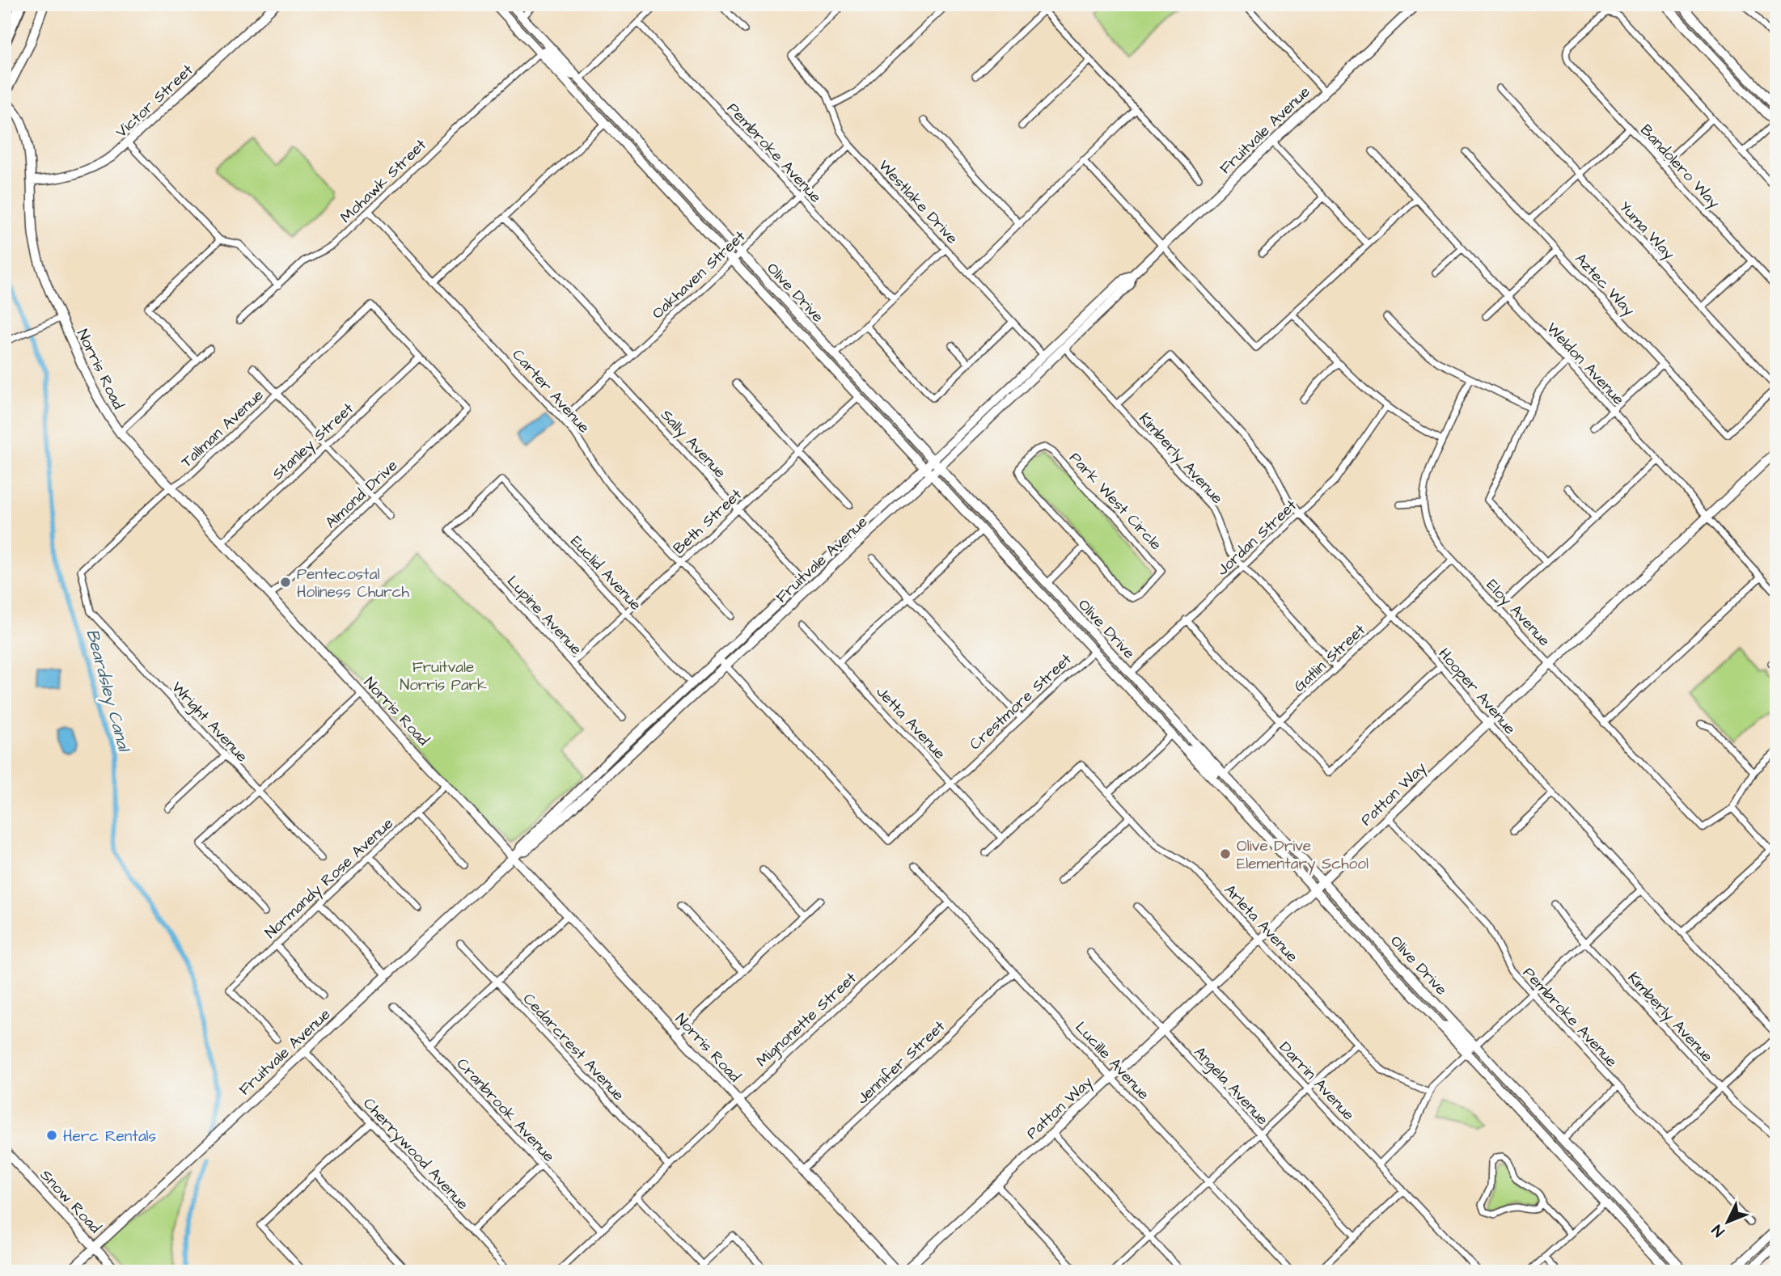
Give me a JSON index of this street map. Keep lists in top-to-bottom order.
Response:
{
  "streets": {
    "main road": [
      "Victor Street",
      "Fruitvale Avenue",
      "Olive Drive",
      "Norris Road",
      "Patton Way",
      "Snow Road"
    ],
    "street": [
      "Pembroke Avenue",
      "Bandolero Way",
      "Mohawk Street",
      "Westlake Drive",
      "Yuma Way",
      "Oakhaven Street",
      "Aztec Way",
      "Weldon Avenue",
      "Carter Avenue",
      "Tallman Avenue",
      "Stanley Street",
      "Sally Avenue",
      "Kimberly Avenue",
      "Almond Drive",
      "Park West Circle",
      "Beth Street",
      "Jordan Street",
      "Euclid Avenue",
      "Eloy Avenue",
      "Lupine Avenue",
      "Gatlin Street",
      "Hooper Avenue",
      "Crestmore Street",
      "Wright Avenue",
      "Jetta Avenue",
      "Normandy Rose Avenue",
      "Arleta Avenue",
      "Mignonette Street",
      "Cedarcrest Avenue",
      "Lucille Avenue",
      "Jennifer Street",
      "Darrin Avenue",
      "Angela Avenue",
      "Cranbrook Avenue",
      "Cherrywood Avenue"
    ]
  },
  "crossings": [
    ["Victor Street", "Norris Road"],
    ["Fruitvale Avenue", "Westlake Drive"],
    ["Fruitvale Avenue", "Olive Drive"],
    ["Fruitvale Avenue", "Norris Road"],
    ["Fruitvale Avenue", "Sally Avenue"],
    ["Fruitvale Avenue", "Kimberly Avenue"],
    ["Fruitvale Avenue", "Euclid Avenue"],
    ["Fruitvale Avenue", "Crestmore Street"],
    ["Fruitvale Avenue", "Cherrywood Avenue"],
    ["Fruitvale Avenue", "Snow Road"],
    ["Pembroke Avenue", "Oakhaven Street"],
    ["Pembroke Avenue", "Patton Way"],
    ["Mohawk Street", "Olive Drive"],
    ["Mohawk Street", "Carter Avenue"],
    ["Westlake Drive", "Oakhaven Street"],
    ["Yuma Way", "Aztec Way"],
    ["Oakhaven Street", "Olive Drive"],
    ["Oakhaven Street", "Carter Avenue"],
    ["Oakhaven Street", "Sally Avenue"],
    ["Olive Drive", "Beth Street"],
    ["Olive Drive", "Jordan Street"],
    ["Olive Drive", "Gatlin Street"],
    ["Olive Drive", "Crestmore Street"],
    ["Olive Drive", "Patton Way"],
    ["Weldon Avenue", "Patton Way"],
    ["Norris Road", "Tallman Avenue"],
    ["Norris Road", "Stanley Street"],
    ["Norris Road", "Almond Drive"],
    ["Norris Road", "Normandy Rose Avenue"],
    ["Norris Road", "Mignonette Street"],
    ["Norris Road", "Jennifer Street"],
    ["Carter Avenue", "Beth Street"],
    ["Tallman Avenue", "Stanley Street"],
    ["Tallman Avenue", "Almond Drive"],
    ["Tallman Avenue", "Wright Avenue"],
    ["Stanley Street", "Almond Drive"],
    ["Sally Avenue", "Beth Street"],
    ["Kimberly Avenue", "Jordan Street"],
    ["Kimberly Avenue", "Gatlin Street"],
    ["Kimberly Avenue", "Hooper Avenue"],
    ["Beth Street", "Euclid Avenue"],
    ["Beth Street", "Lupine Avenue"],
    ["Jordan Street", "Hooper Avenue"],
    ["Euclid Avenue", "Lupine Avenue"],
    ["Eloy Avenue", "Gatlin Street"],
    ["Eloy Avenue", "Patton Way"],
    ["Gatlin Street", "Hooper Avenue"],
    ["Hooper Avenue", "Patton Way"],
    ["Crestmore Street", "Jetta Avenue"],
    ["Jetta Avenue", "Arleta Avenue"],
    ["Patton Way", "Arleta Avenue"],
    ["Patton Way", "Lucille Avenue"],
    ["Patton Way", "Darrin Avenue"],
    ["Patton Way", "Angela Avenue"],
    ["Mignonette Street", "Cedarcrest Avenue"],
    ["Mignonette Street", "Lucille Avenue"],
    ["Mignonette Street", "Cranbrook Avenue"],
    ["Lucille Avenue", "Jennifer Street"]
  ],
  "water": ["Beardsley Canal"],
  "parks": ["Fruitvale Norris Park"],
  "places": ["Pentecostal Holiness Church", "Olive Drive Elementary School", "Herc Rentals"],
  "north": "bottom left"
}
